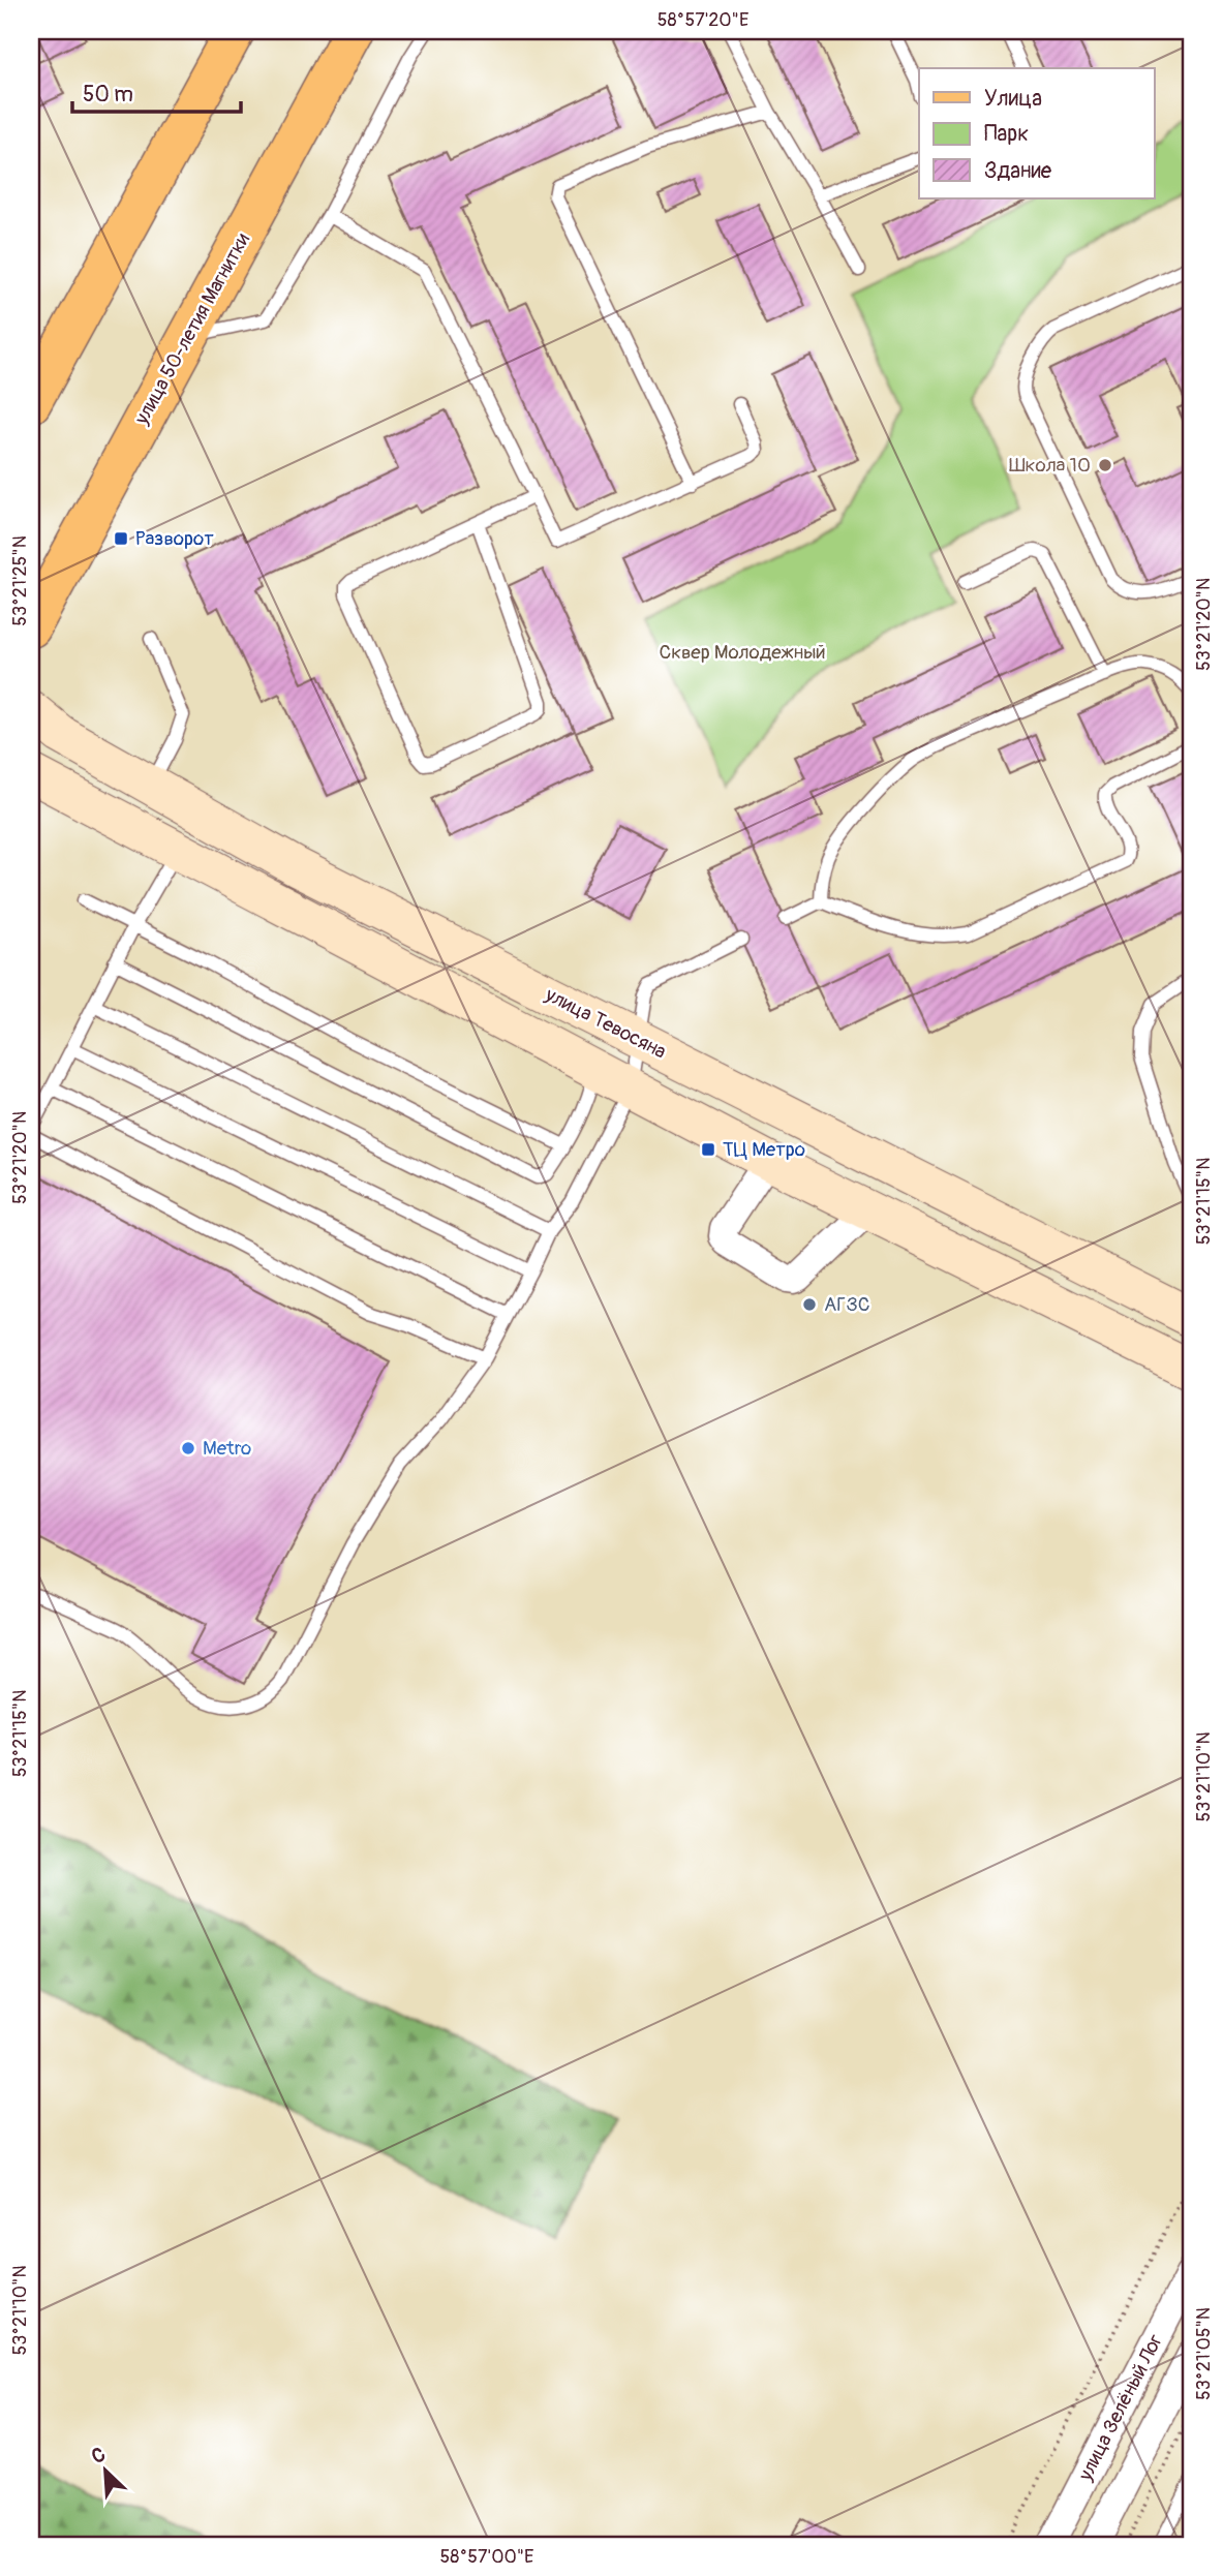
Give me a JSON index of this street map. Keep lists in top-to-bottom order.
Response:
{
  "streets": {
    "main road": ["улица 50-летия Магнитки"],
    "street": ["улица Тевосяна", "улица Зелёный Лог"]
  },
  "parks": ["Сквер Молодежный"],
  "places": {
    "other": ["Школа 10", "АГЗС", "Metro"],
    "transit": ["Разворот", "ТЦ Метро"]
  },
  "legend": ["Улица", "Парк", "Здание"],
  "scale_bar": "50 m",
  "north": "top left",
  "coordinates": [
    "58°57'20\"E",
    "53°21'25\"N",
    "53°21'20\"N",
    "53°21'15\"N",
    "53°21'10\"N",
    "53°21'05\"N",
    "58°57'00\"E"
  ]
}
